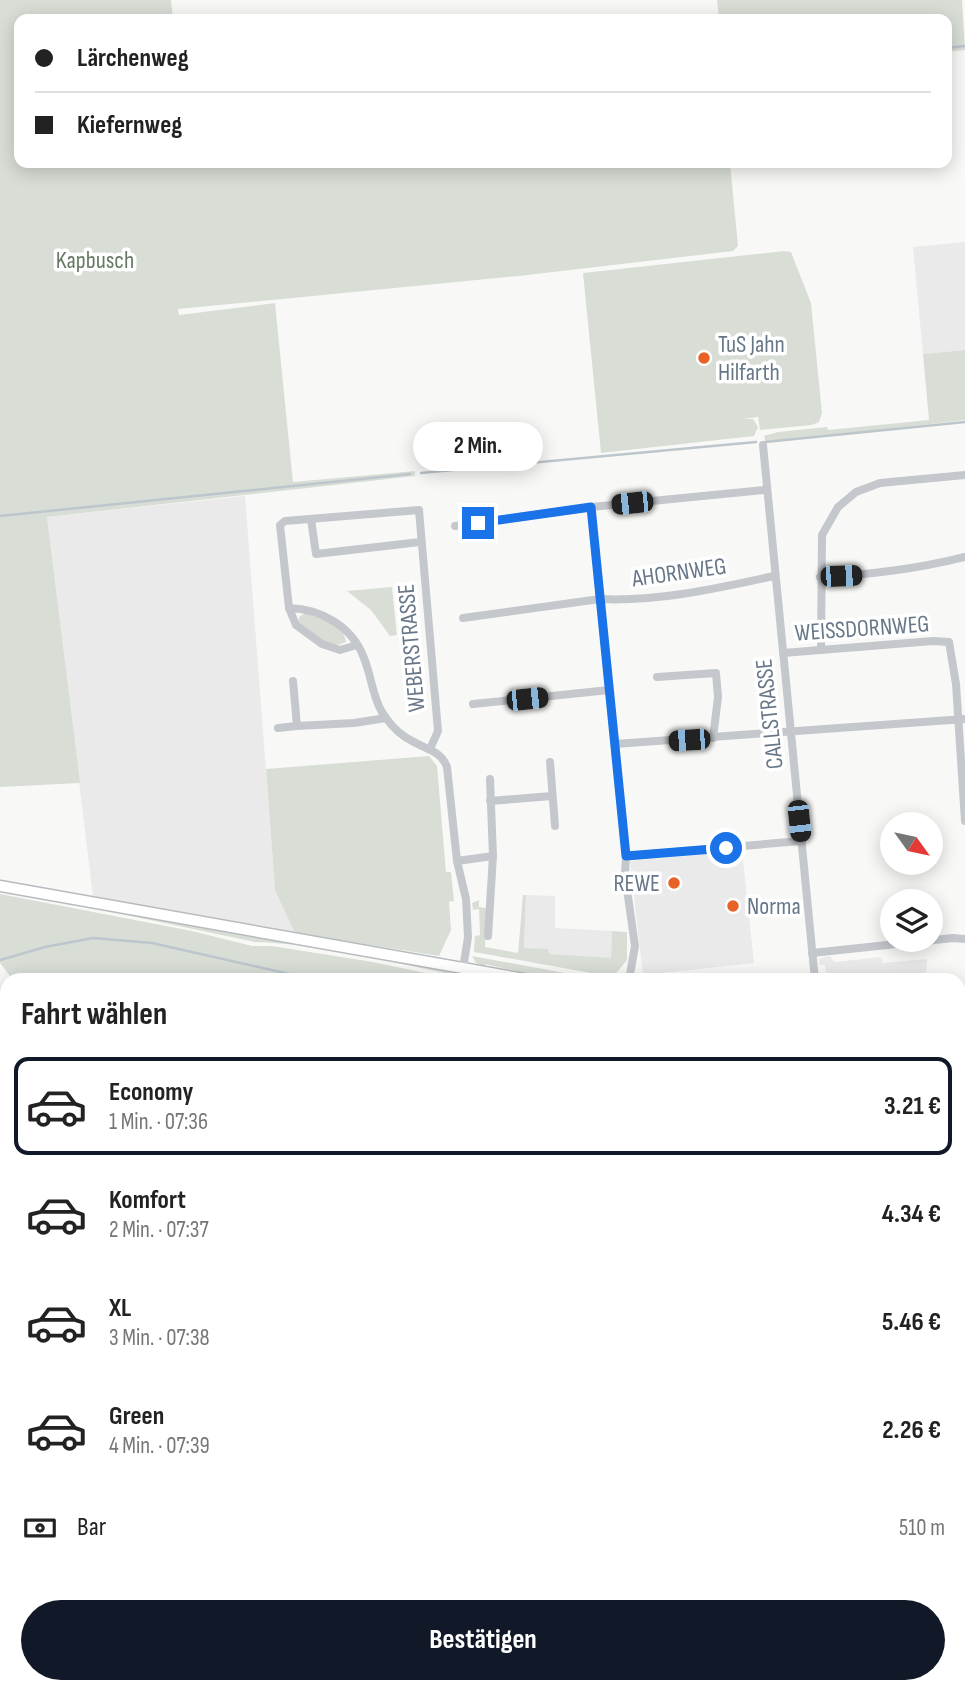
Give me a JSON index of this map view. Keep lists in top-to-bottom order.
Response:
{
  "streets": {
    "street": [
      "AHORNWEG",
      "WEISSDORNWEG",
      "WEBERSTRASSE",
      "CALLSTRASSE"
    ]
  },
  "crossings": [
    ["AHORNWEG", "CALLSTRASSE"],
    ["WEISSDORNWEG", "CALLSTRASSE"]
  ],
  "parks": ["Kapbusch"],
  "places": ["TuS Jahn Hilfarth", "REWE", "Norma"],
  "north": "bottom right",
  "page": {
    "banner": ["Lärchenweg", "Kiefernweg"],
    "bubble": "2 Min.",
    "heading": "Fahrt wählen",
    "list": [
      {
        "name": "Economy",
        "note": "1 Min. · 07:36",
        "value": "3.21 €"
      },
      {
        "name": "Komfort",
        "note": "2 Min. · 07:37",
        "value": "4.34 €"
      },
      {
        "name": "XL",
        "note": "3 Min. · 07:38",
        "value": "5.46 €"
      },
      {
        "name": "Green",
        "note": "4 Min. · 07:39",
        "value": "2.26 €"
      }
    ],
    "pay": ["Bar", "510 m"],
    "buttons": "Bestätigen"
  }
}
